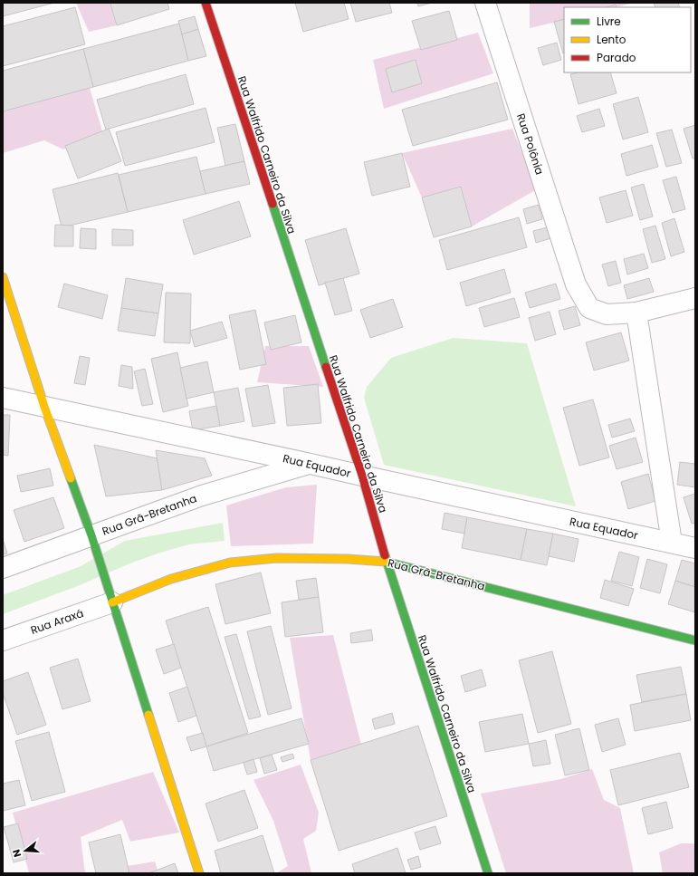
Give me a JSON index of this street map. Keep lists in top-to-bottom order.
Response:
{
  "streets": {
    "main road": ["Rua Walfrido Carneiro da Silva", "Rua Grã-Bretanha"],
    "street": ["Rua Polônia", "Rua Equador", "Rua Araxá"]
  },
  "crossings": [
    ["Rua Walfrido Carneiro da Silva", "Rua Equador"],
    ["Rua Walfrido Carneiro da Silva", "Rua Grã-Bretanha"],
    ["Rua Equador", "Rua Grã-Bretanha"],
    ["Rua Grã-Bretanha", "Rua Araxá"]
  ],
  "legend": ["Livre", "Lento", "Parado"],
  "north": "left"
}
